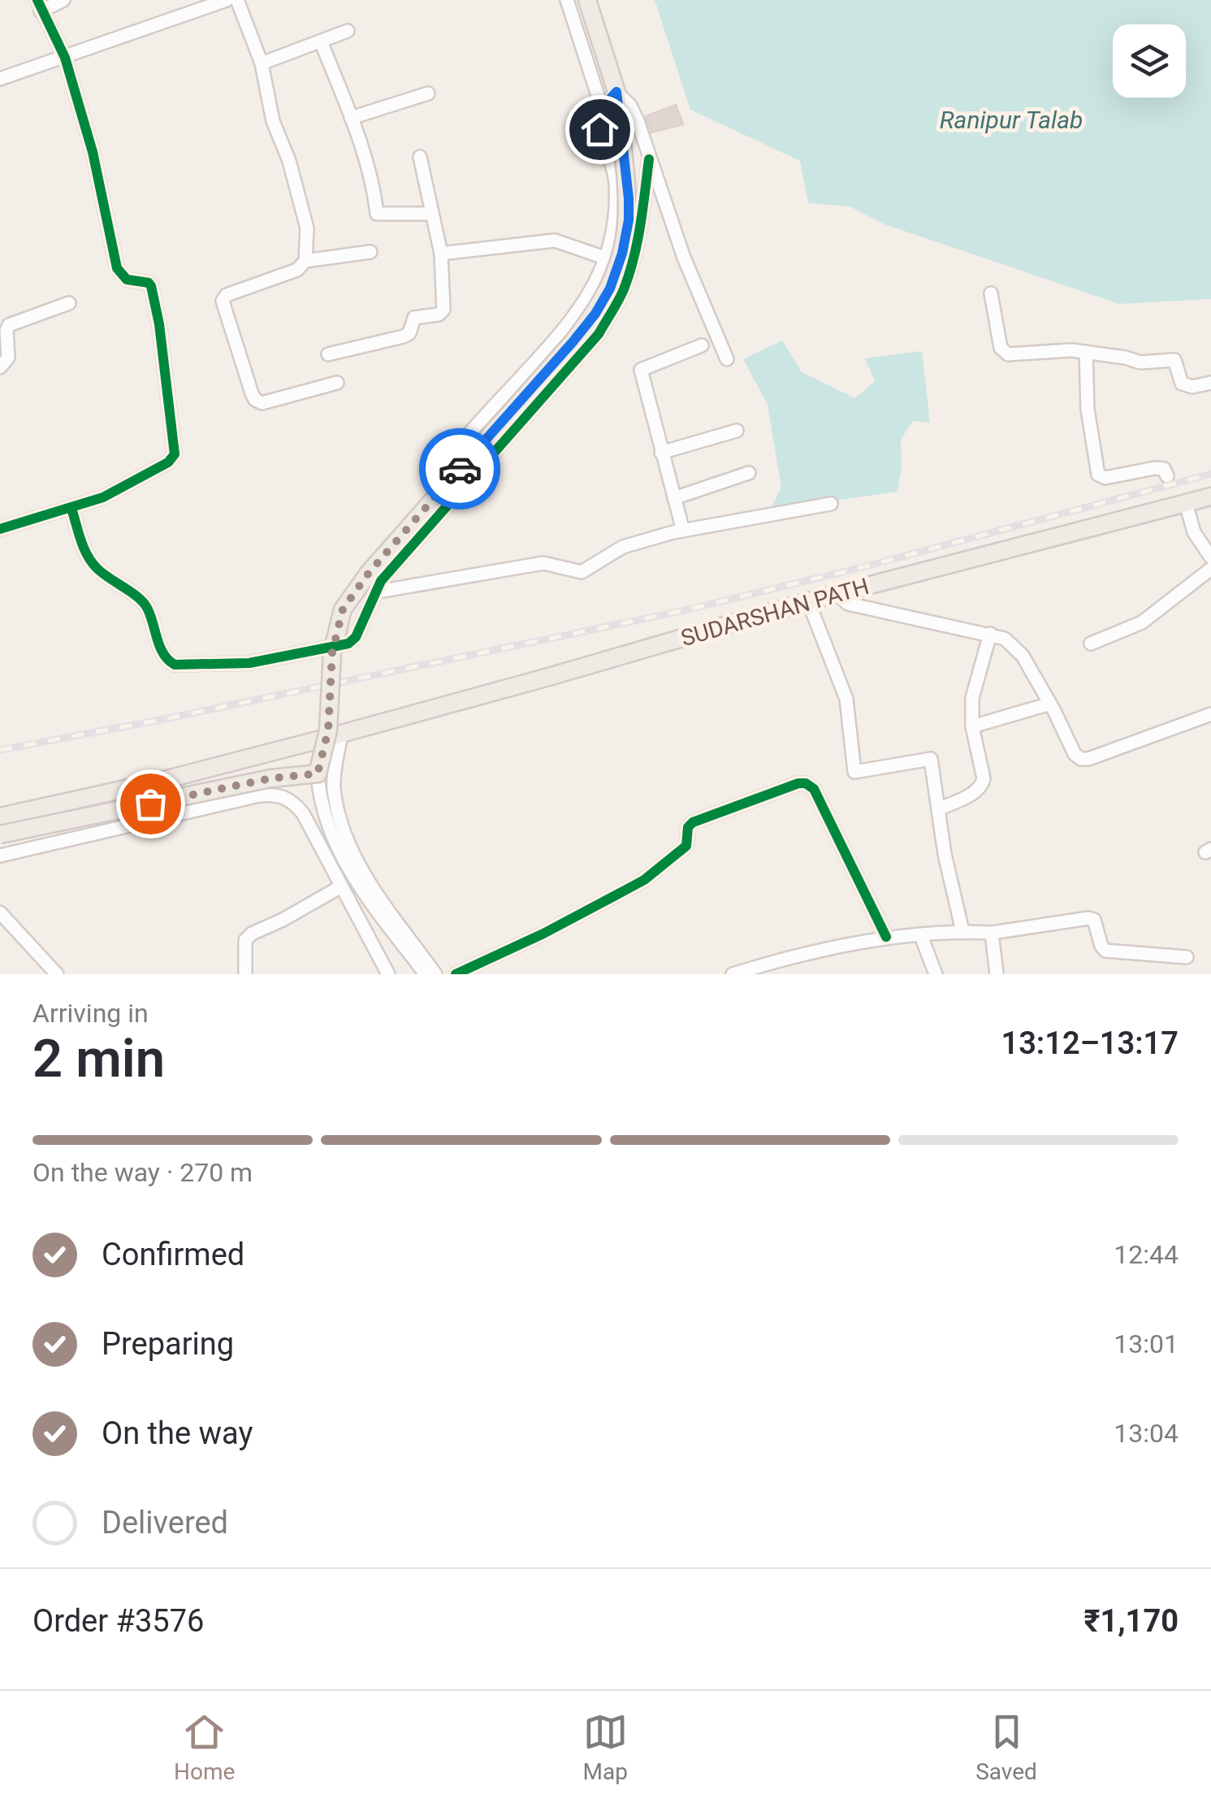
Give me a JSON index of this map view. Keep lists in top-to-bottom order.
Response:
{
  "streets": {
    "main road": ["SUDARSHAN PATH"]
  },
  "water": ["Ranipur Talab"],
  "page": {
    "heading": ["2 min", "Arriving in", "13:12–13:17"],
    "panel": ["Order #3576", "₹1,170"],
    "bar": "On the way · 270 m",
    "list": [
      ["Confirmed", "12:44"],
      ["Preparing", "13:01"],
      ["On the way", "13:04"],
      "Delivered"
    ],
    "tabs": ["Home", "Map", "Saved"]
  }
}
